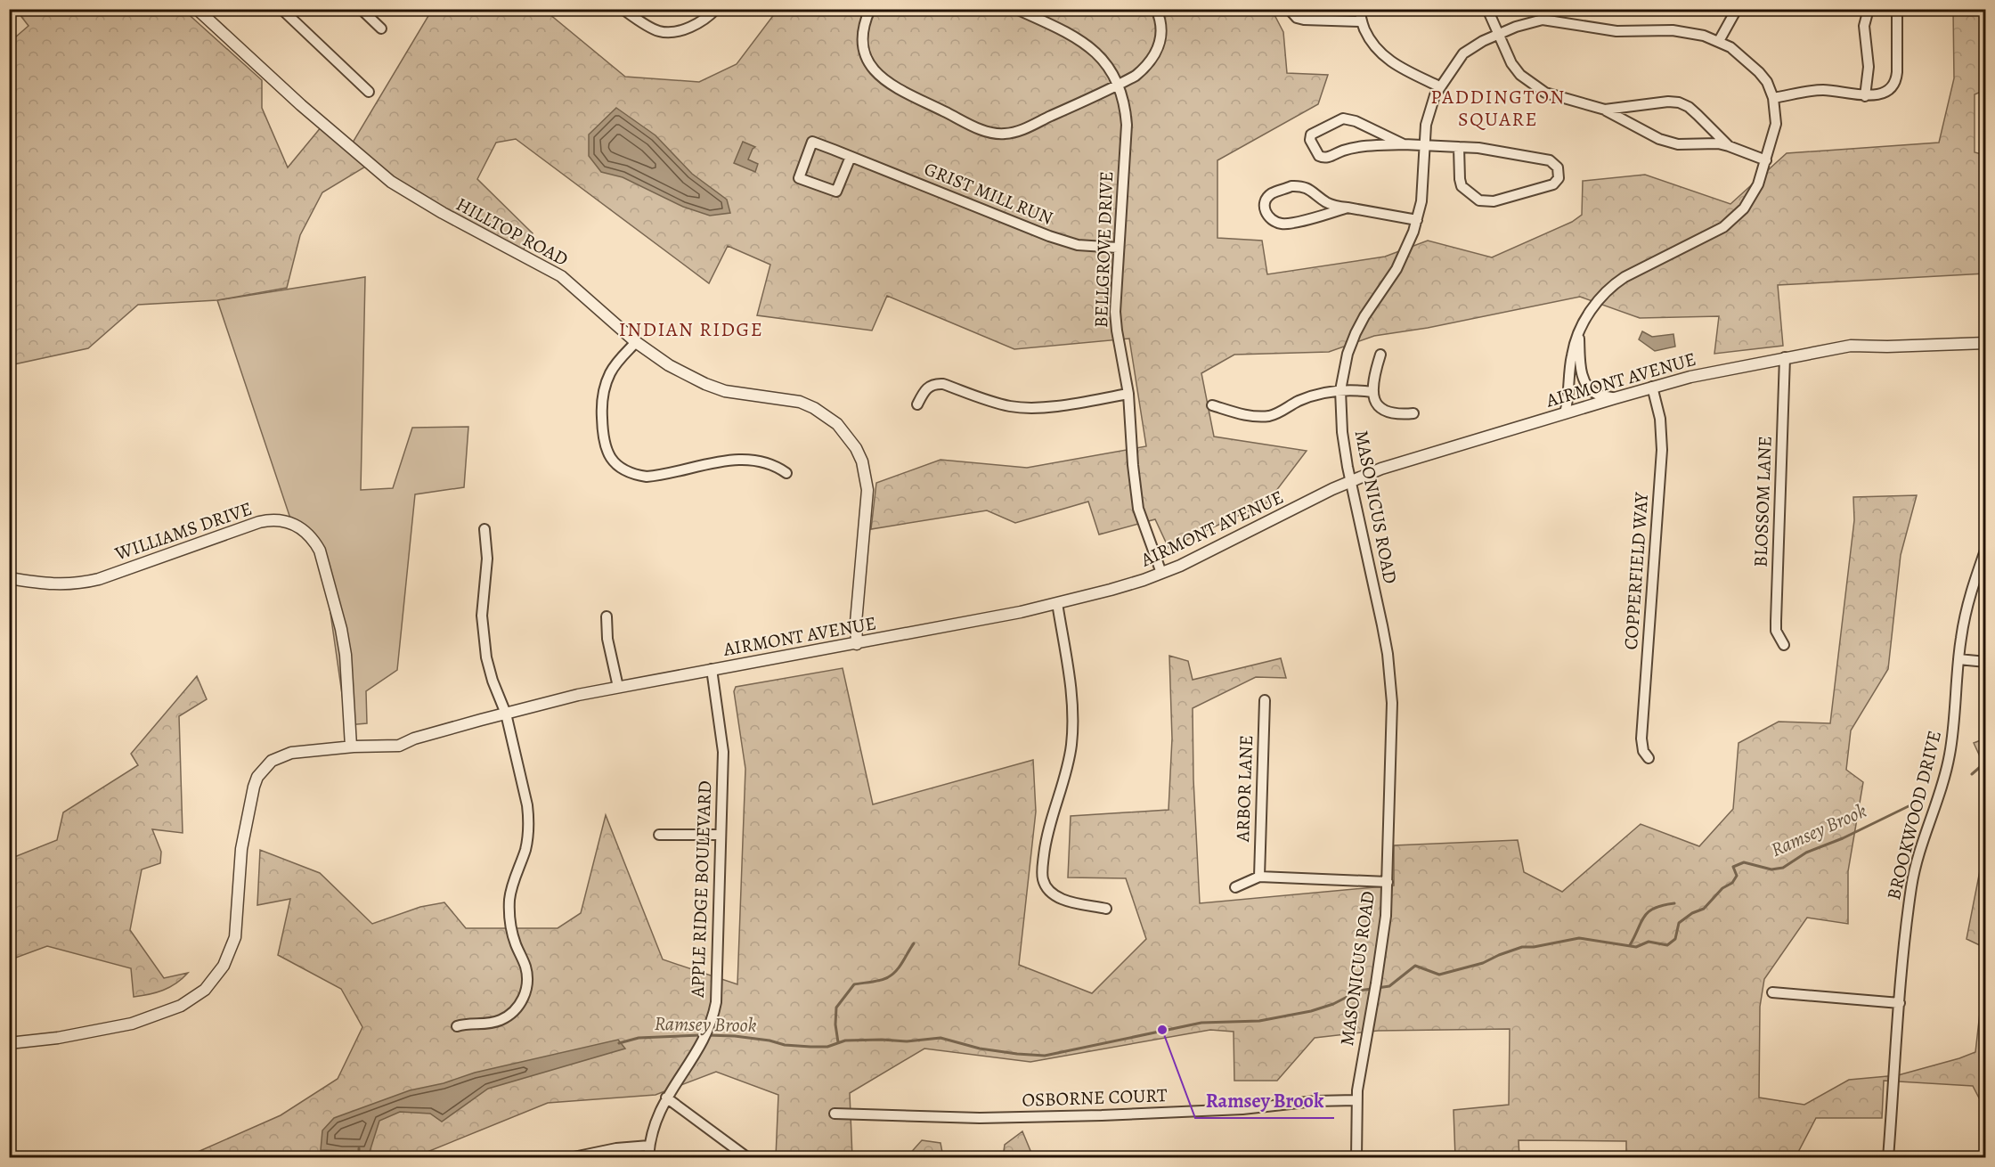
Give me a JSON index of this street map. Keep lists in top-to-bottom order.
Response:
{
  "streets": {
    "street": [
      "GRIST MILL RUN",
      "HILLTOP ROAD",
      "BELLGROVE DRIVE",
      "AIRMONT AVENUE",
      "BLOSSOM LANE",
      "MASONICUS ROAD",
      "WILLIAMS DRIVE",
      "COPPERFIELD WAY",
      "ARBOR LANE",
      "BROOKWOOD DRIVE",
      "APPLE RIDGE BOULEVARD",
      "OSBORNE COURT"
    ]
  },
  "crossings": [
    ["GRIST MILL RUN", "BELLGROVE DRIVE"],
    ["HILLTOP ROAD", "AIRMONT AVENUE"],
    ["BELLGROVE DRIVE", "AIRMONT AVENUE"],
    ["AIRMONT AVENUE", "BLOSSOM LANE"],
    ["AIRMONT AVENUE", "MASONICUS ROAD"],
    ["AIRMONT AVENUE", "WILLIAMS DRIVE"],
    ["AIRMONT AVENUE", "COPPERFIELD WAY"],
    ["AIRMONT AVENUE", "APPLE RIDGE BOULEVARD"],
    ["MASONICUS ROAD", "OSBORNE COURT"]
  ],
  "districts": ["PADDINGTON SQUARE", "INDIAN RIDGE"],
  "water": ["Ramsey Brook"],
  "places": ["Ramsey Brook"]
}
